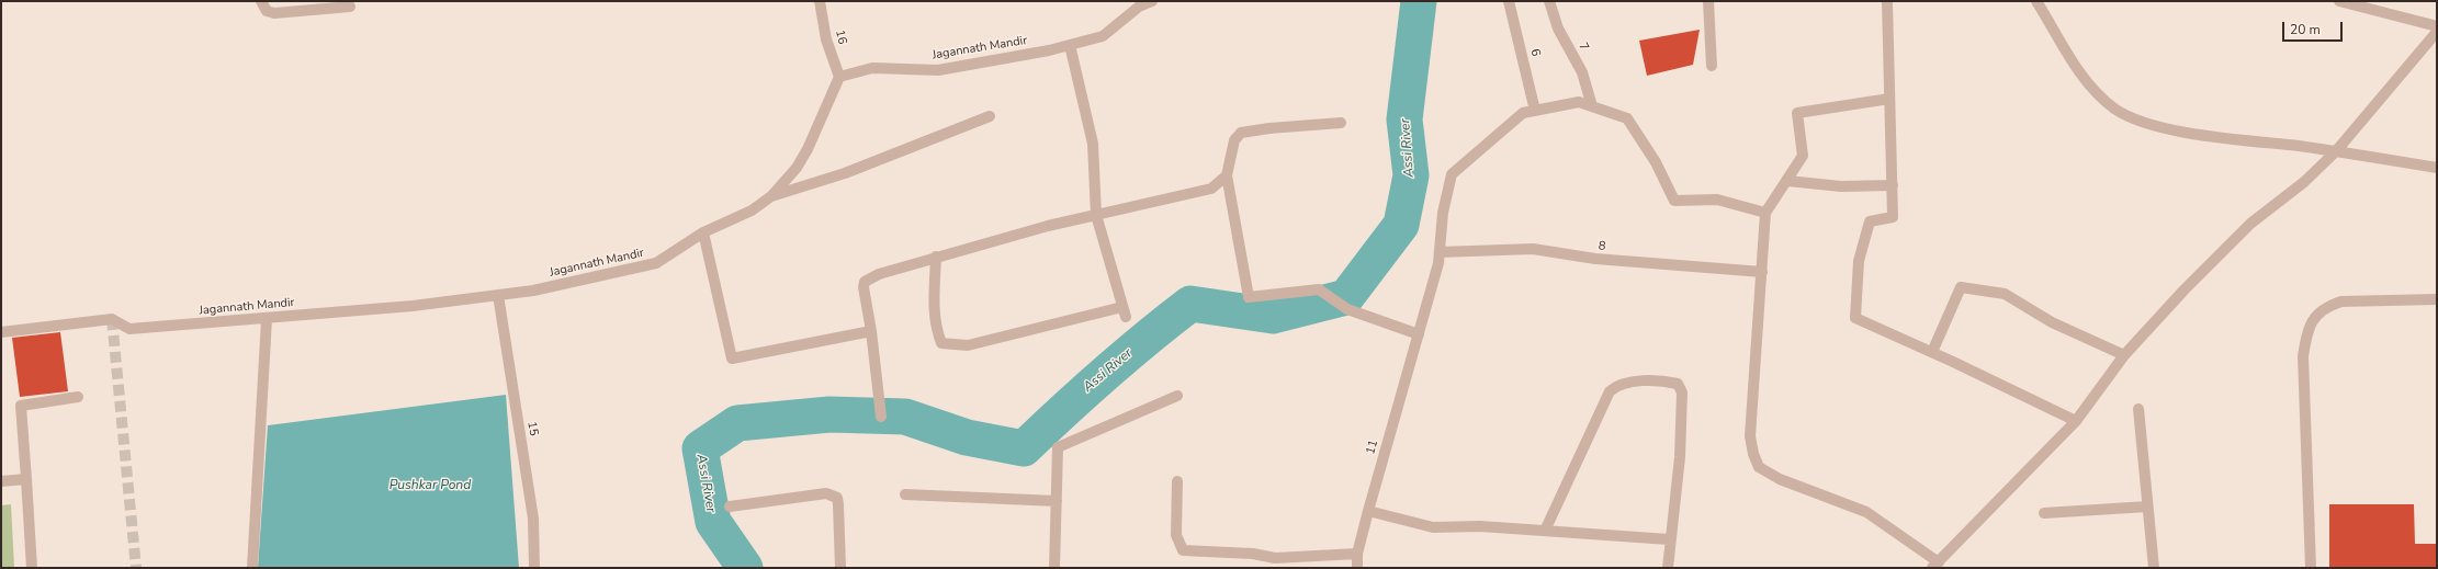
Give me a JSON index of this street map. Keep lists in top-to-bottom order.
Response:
{
  "streets": {
    "street": [
      "16",
      "7",
      "Jagannath Mandir",
      "6",
      "8",
      "15",
      "11"
    ]
  },
  "crossings": [
    ["16", "Jagannath Mandir"],
    ["7", "11"],
    ["Jagannath Mandir", "15"],
    ["6", "11"],
    ["8", "11"]
  ],
  "water": ["Assi River", "Pushkar Pond"],
  "scale_bar": "20 m"
}
